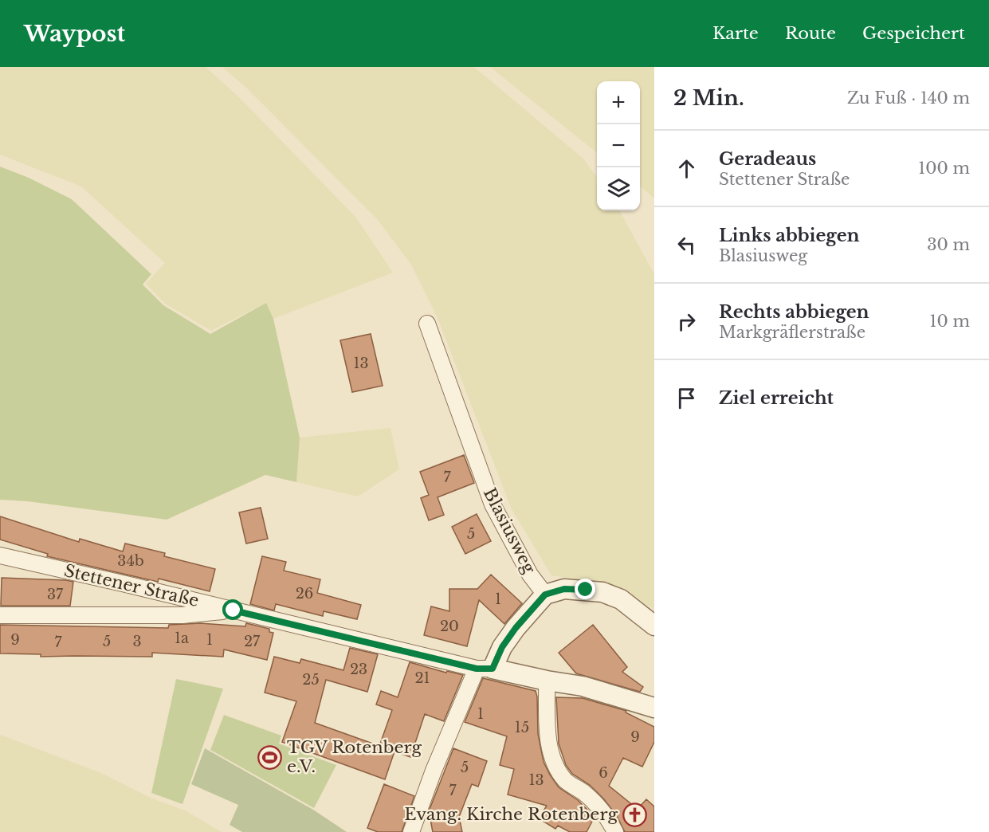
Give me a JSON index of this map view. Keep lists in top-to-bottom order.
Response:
{
  "streets": {
    "street": ["Blasiusweg", "Stettener Straße"]
  },
  "places": {
    "sports": ["TGV Rotenberg e.V."],
    "church": ["Evang. Kirche Rotenberg"]
  },
  "house_numbers": [
    "13",
    "7",
    "5",
    "34b",
    "26",
    "37",
    "1",
    "20",
    "1a",
    "9",
    "1",
    "5",
    "3",
    "27",
    "7",
    "23",
    "21",
    "25",
    "1",
    "15",
    "9",
    "5",
    "6",
    "13",
    "7"
  ],
  "page": {
    "header": "Waypost",
    "nav": ["Karte", "Route", "Gespeichert"],
    "heading": ["2 Min.", "Zu Fuß · 140 m"],
    "map_buttons": ["+", "−"],
    "list": [
      ["Geradeaus", "Stettener Straße", "100 m"],
      ["Links abbiegen", "Blasiusweg", "30 m"],
      ["Rechts abbiegen", "Markgräflerstraße", "10 m"],
      "Ziel erreicht"
    ]
  }
}
